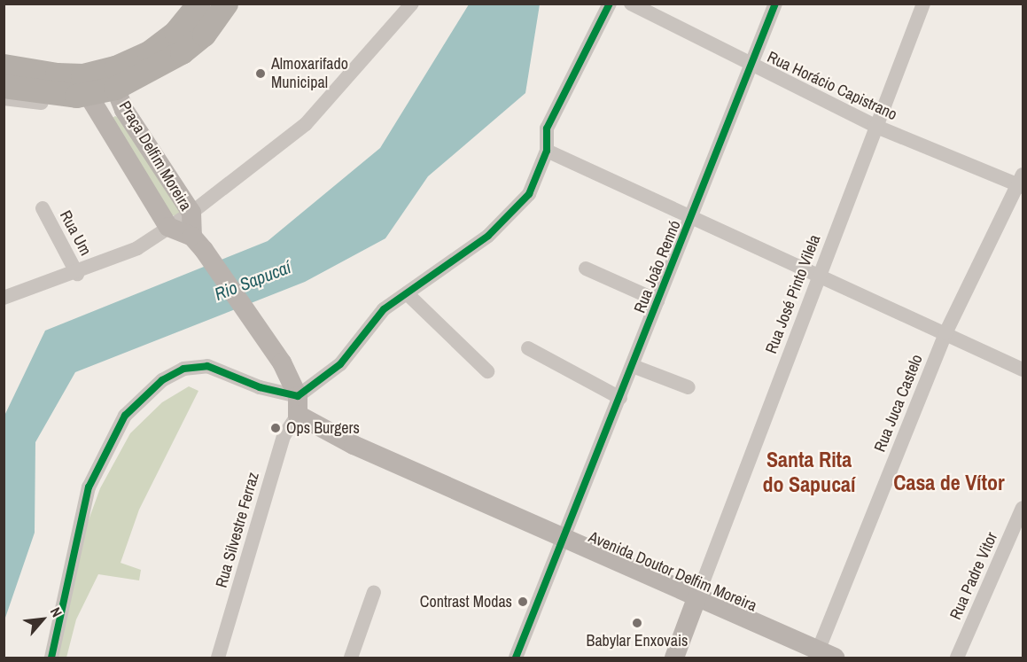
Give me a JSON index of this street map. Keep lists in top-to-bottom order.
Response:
{
  "streets": {
    "main road": ["Praça Delfim Moreira", "Avenida Doutor Delfim Moreira"],
    "street": [
      "Rua Horácio Capistrano",
      "Rua Um",
      "Rua João Rennó",
      "Rua José Pinto Vilela",
      "Rua Juca Castelo",
      "Rua Silvestre Ferraz",
      "Rua Padre Vitor"
    ]
  },
  "crossings": [
    ["Rua Horácio Capistrano", "Rua João Rennó"],
    ["Rua Horácio Capistrano", "Rua José Pinto Vilela"],
    ["Rua Horácio Capistrano", "Rua Juca Castelo"],
    ["Rua João Rennó", "Avenida Doutor Delfim Moreira"],
    ["Rua José Pinto Vilela", "Avenida Doutor Delfim Moreira"],
    ["Rua Juca Castelo", "Avenida Doutor Delfim Moreira"],
    ["Rua Silvestre Ferraz", "Avenida Doutor Delfim Moreira"]
  ],
  "districts": ["Santa Rita do Sapucaí", "Casa de Vítor"],
  "water": ["Rio Sapucaí"],
  "places": [
    "Almoxarifado Municipal",
    "Ops Burgers",
    "Contrast Modas",
    "Babylar Enxovais"
  ],
  "north": "top right"
}
